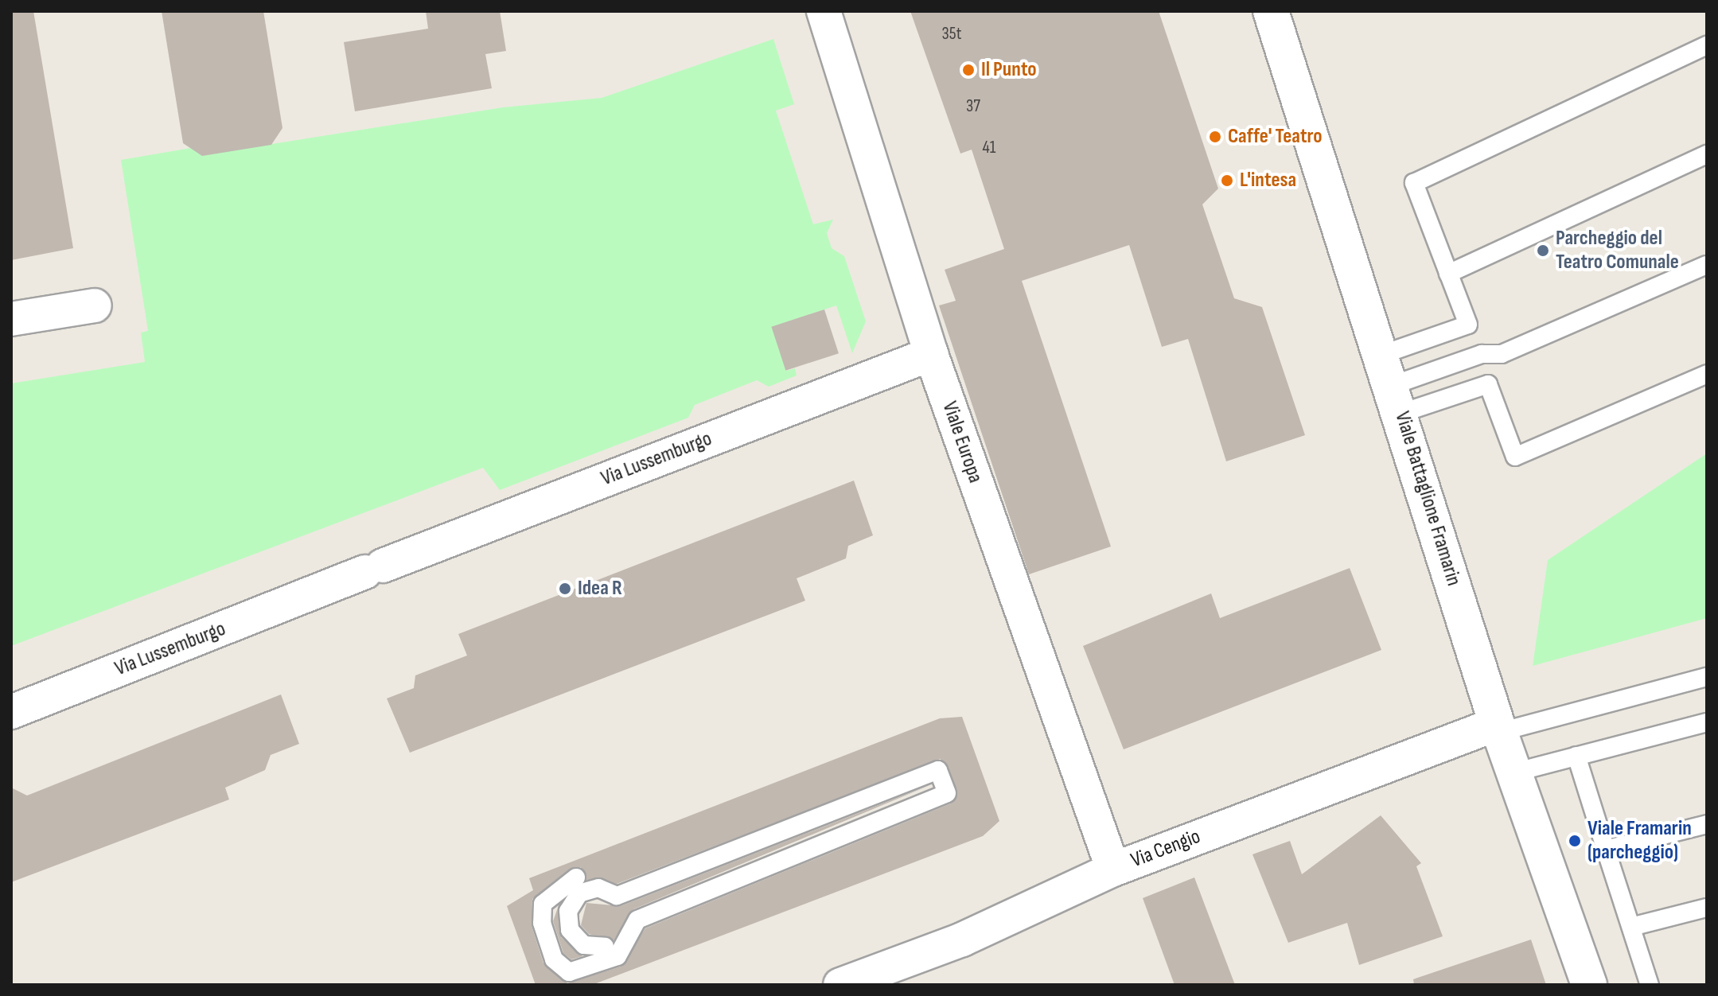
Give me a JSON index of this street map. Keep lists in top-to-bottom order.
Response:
{
  "streets": {
    "street": [
      "Viale Europa",
      "Via Lussemburgo",
      "Viale Battaglione Framarin",
      "Via Cengio"
    ]
  },
  "crossings": [
    ["Viale Europa", "Via Lussemburgo"],
    ["Viale Europa", "Via Cengio"],
    ["Viale Battaglione Framarin", "Via Cengio"]
  ],
  "places": [
    "Il Punto",
    "Caffe' Teatro",
    "L'intesa",
    "Parcheggio del Teatro Comunale",
    "Idea R",
    "Viale Framarin (parcheggio)"
  ],
  "house_numbers": ["35t", "37", "41"]
}
